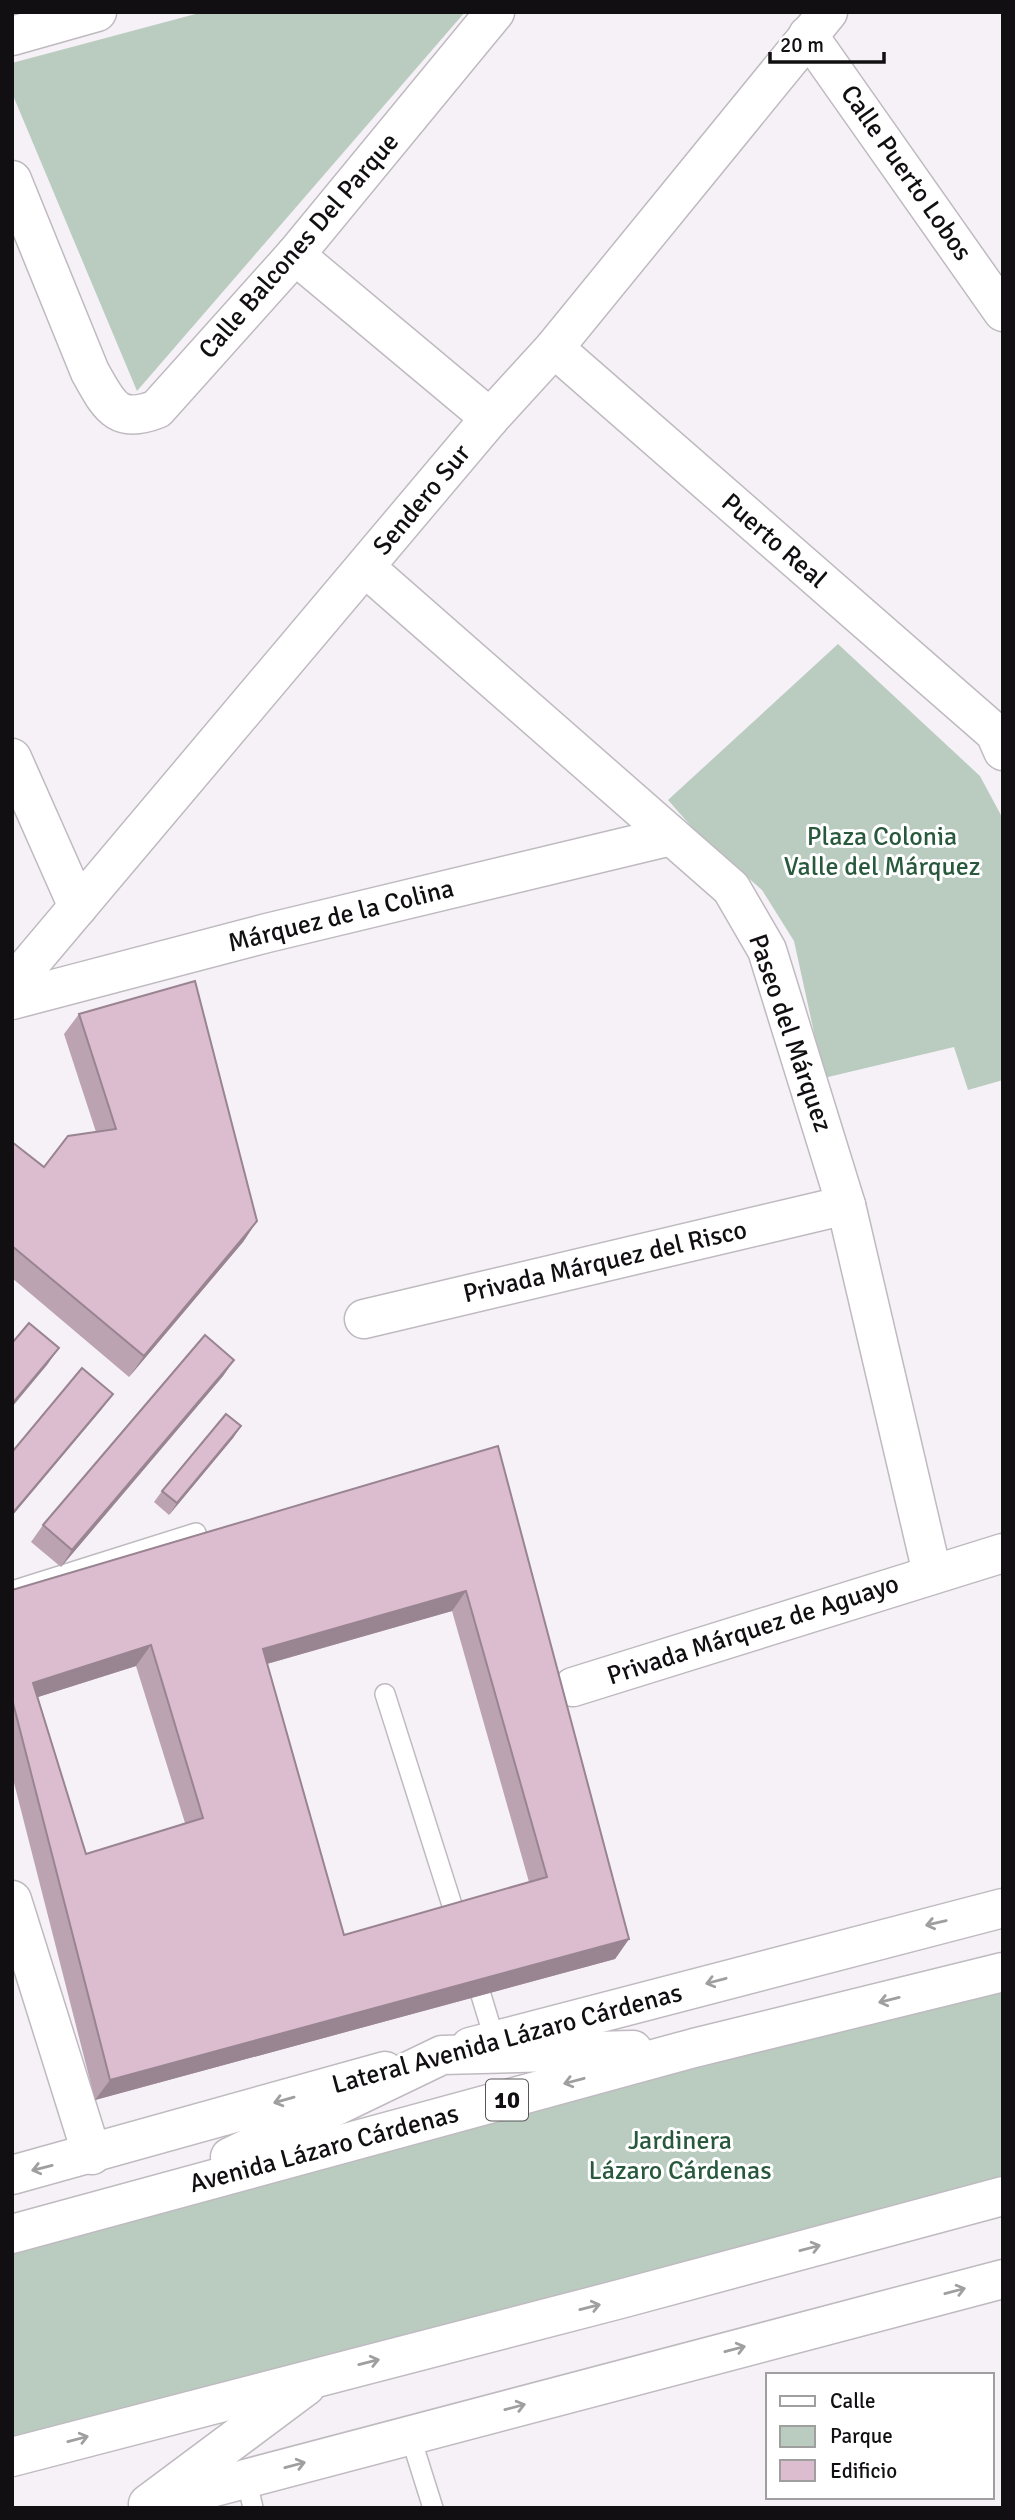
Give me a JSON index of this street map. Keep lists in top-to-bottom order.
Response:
{
  "streets": {
    "main road": [
      "Calle Puerto Lobos",
      "Calle Balcones Del Parque",
      "Sendero Sur",
      "Puerto Real",
      "Márquez de la Colina",
      "Paseo del Márquez",
      "Privada Márquez del Risco",
      "Privada Márquez de Aguayo",
      "Lateral Avenida Lázaro Cárdenas",
      "10",
      "Avenida Lázaro Cárdenas"
    ]
  },
  "crossings": [
    ["Calle Puerto Lobos", "Sendero Sur"],
    ["Sendero Sur", "Puerto Real"],
    ["Sendero Sur", "Paseo del Márquez"],
    ["Márquez de la Colina", "Paseo del Márquez"],
    ["Paseo del Márquez", "Privada Márquez del Risco"],
    ["Paseo del Márquez", "Privada Márquez de Aguayo"]
  ],
  "parks": ["Plaza Colonia Valle del Márquez", "Jardinera Lázaro Cárdenas"],
  "legend": ["Calle", "Parque", "Edificio"],
  "scale_bar": "20 m"
}
